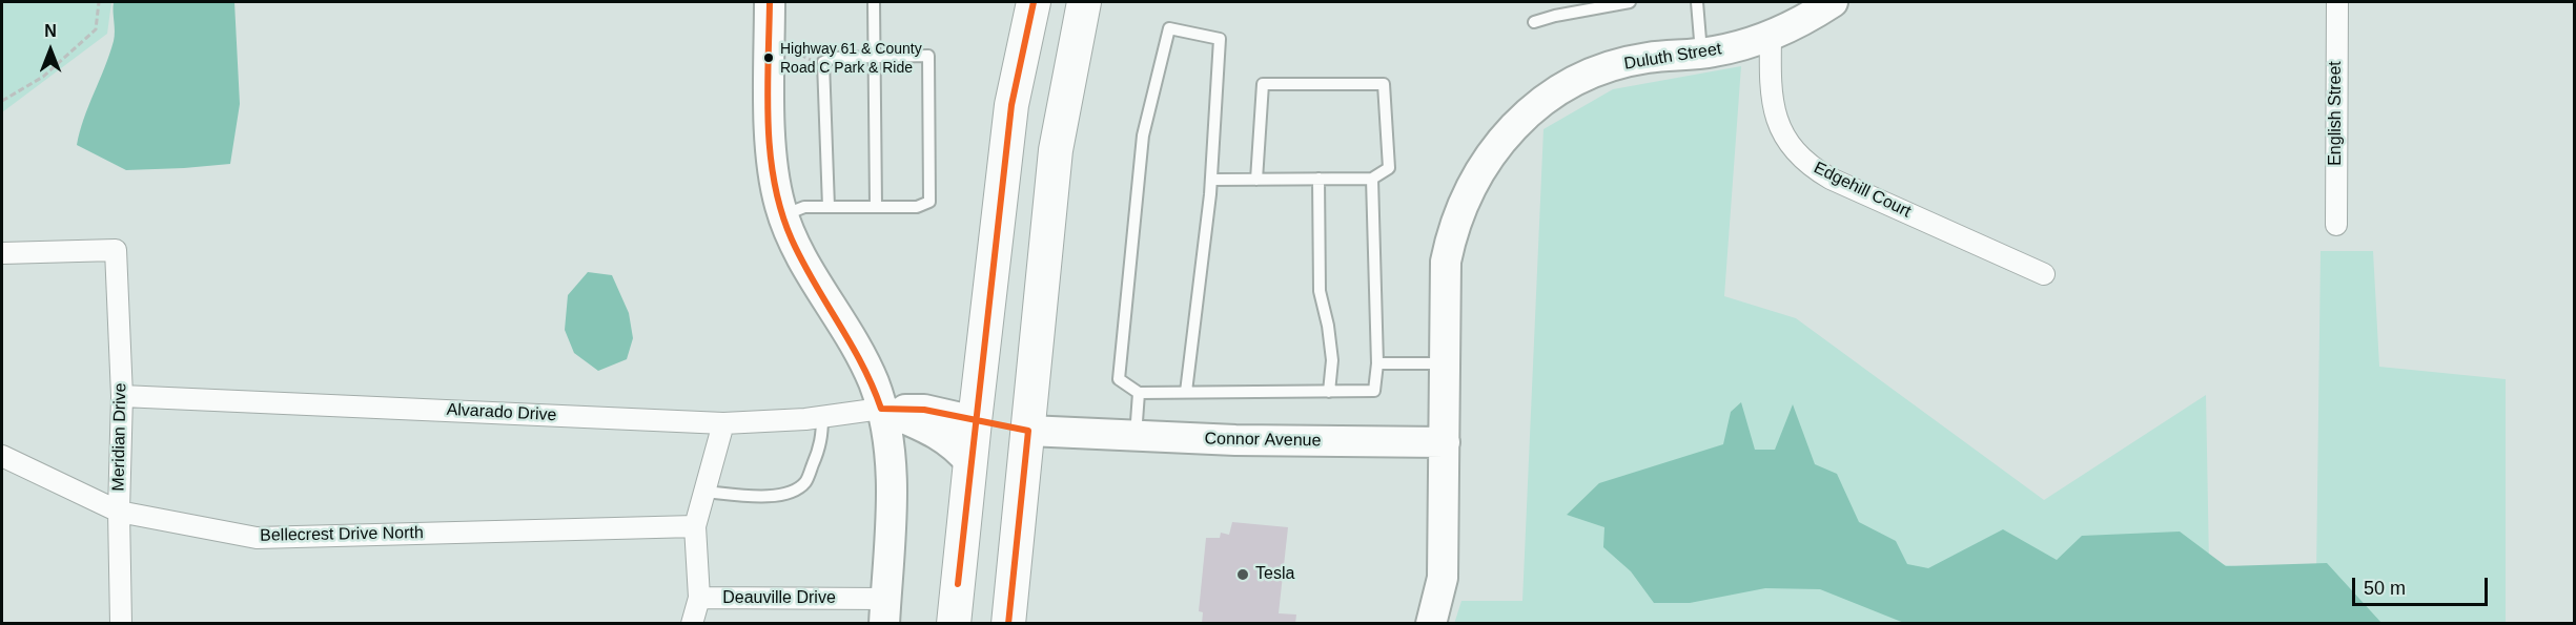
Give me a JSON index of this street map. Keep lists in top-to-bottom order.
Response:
{
  "streets": {
    "main road": ["Connor Avenue"],
    "street": [
      "Duluth Street",
      "English Street",
      "Edgehill Court",
      "Alvarado Drive",
      "Meridian Drive",
      "Bellecrest Drive North",
      "Deauville Drive"
    ]
  },
  "crossings": [
    ["Duluth Street", "Edgehill Court"],
    ["Duluth Street", "Connor Avenue"],
    ["Alvarado Drive", "Meridian Drive"],
    ["Meridian Drive", "Bellecrest Drive North"]
  ],
  "places": ["Highway 61 & County Road C Park & Ride", "Tesla"],
  "scale_bar": "50 m",
  "north": "top"
}
